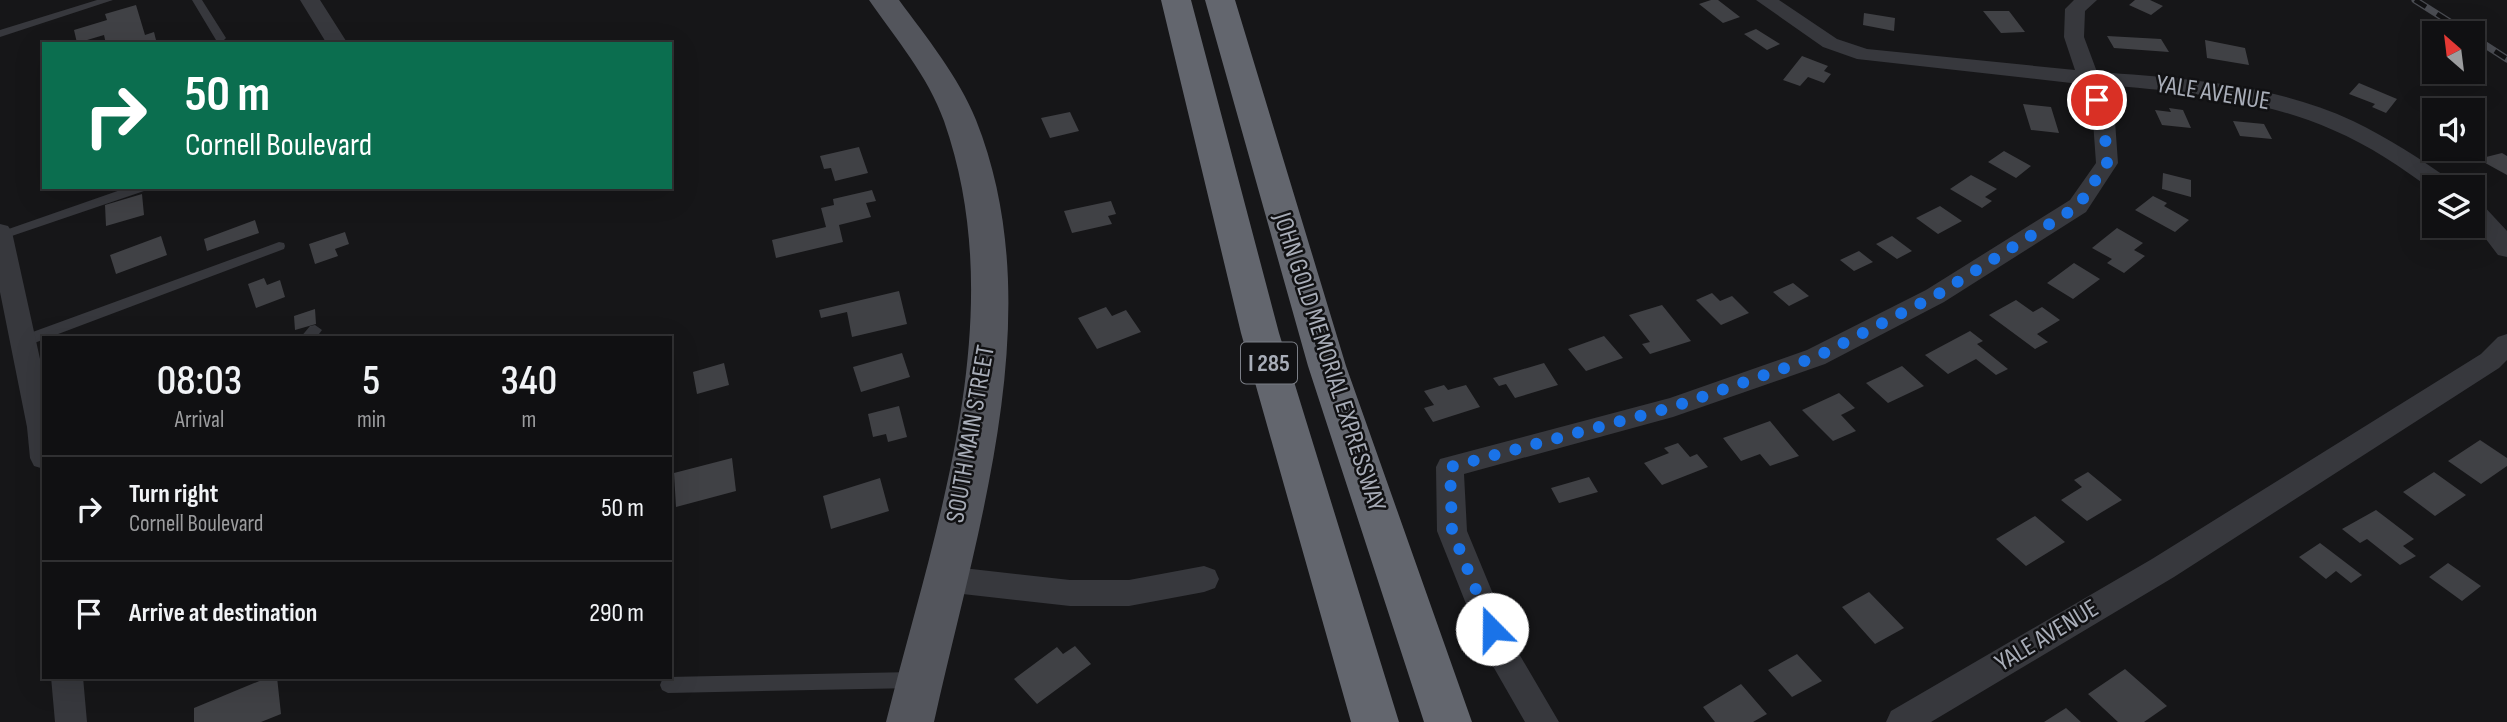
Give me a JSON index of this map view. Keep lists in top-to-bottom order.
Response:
{
  "streets": {
    "highway": ["JOHN GOLD MEMORIAL EXPRESSWAY", "I 285"],
    "main road": ["SOUTH MAIN STREET"],
    "street": ["YALE AVENUE"]
  },
  "north": "top left",
  "page": {
    "turn": ["50 m", "Cornell Boulevard"],
    "eta": [
      "08:03",
      "Arrival",
      "5",
      "min",
      "340",
      "m"
    ],
    "list": [
      {
        "name": "Turn right",
        "note": "Cornell Boulevard",
        "value": "50 m"
      },
      {
        "name": "Arrive at destination",
        "value": "290 m"
      }
    ]
  }
}
